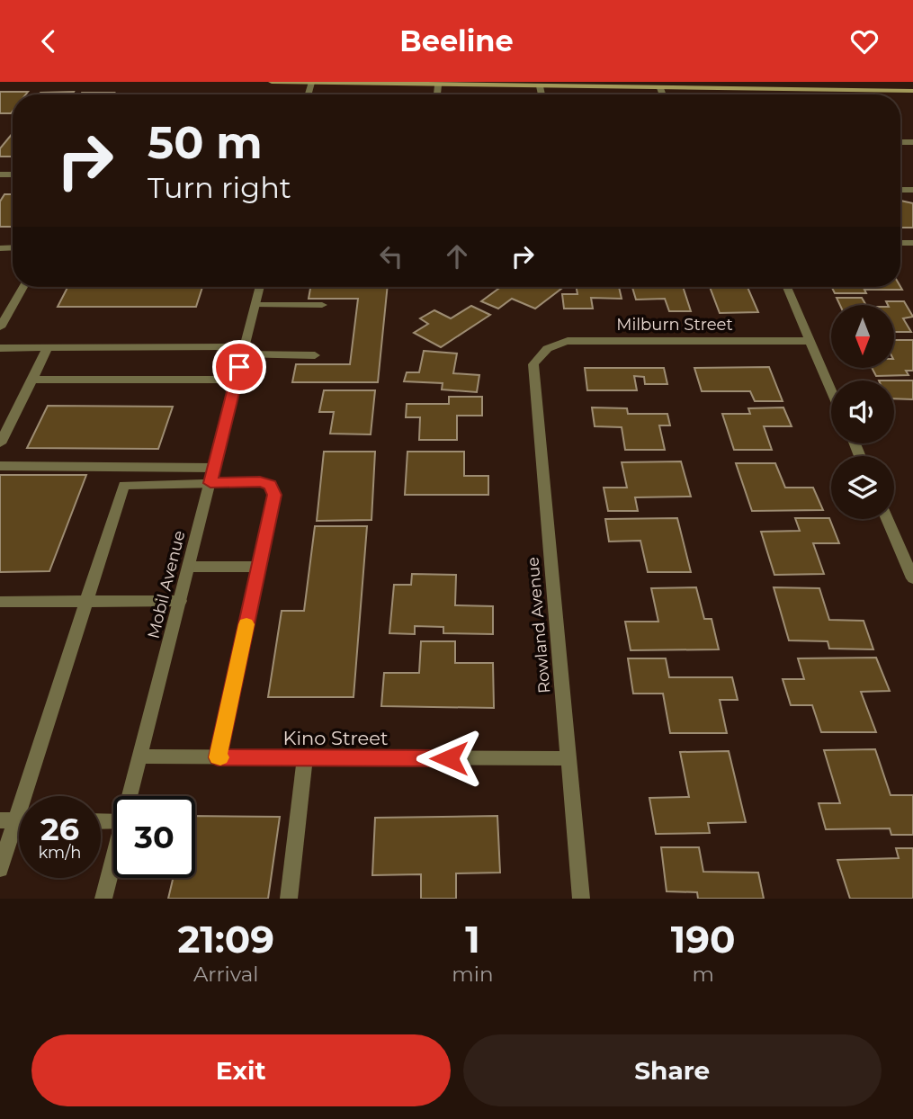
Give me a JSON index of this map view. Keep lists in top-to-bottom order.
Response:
{
  "streets": {
    "street": [
      "Milburn Street",
      "Mobil Avenue",
      "Rowland Avenue",
      "Kino Street"
    ]
  },
  "crossings": [
    ["Milburn Street", "Rowland Avenue"],
    ["Mobil Avenue", "Kino Street"],
    ["Rowland Avenue", "Kino Street"]
  ],
  "north": "bottom",
  "page": {
    "header": "Beeline",
    "turn": ["50 m", "Turn right"],
    "speed": "26 km/h",
    "limit": "30",
    "eta": [
      "21:09",
      "Arrival",
      "1",
      "min",
      "190",
      "m"
    ],
    "buttons": ["Exit", "Share"]
  }
}
